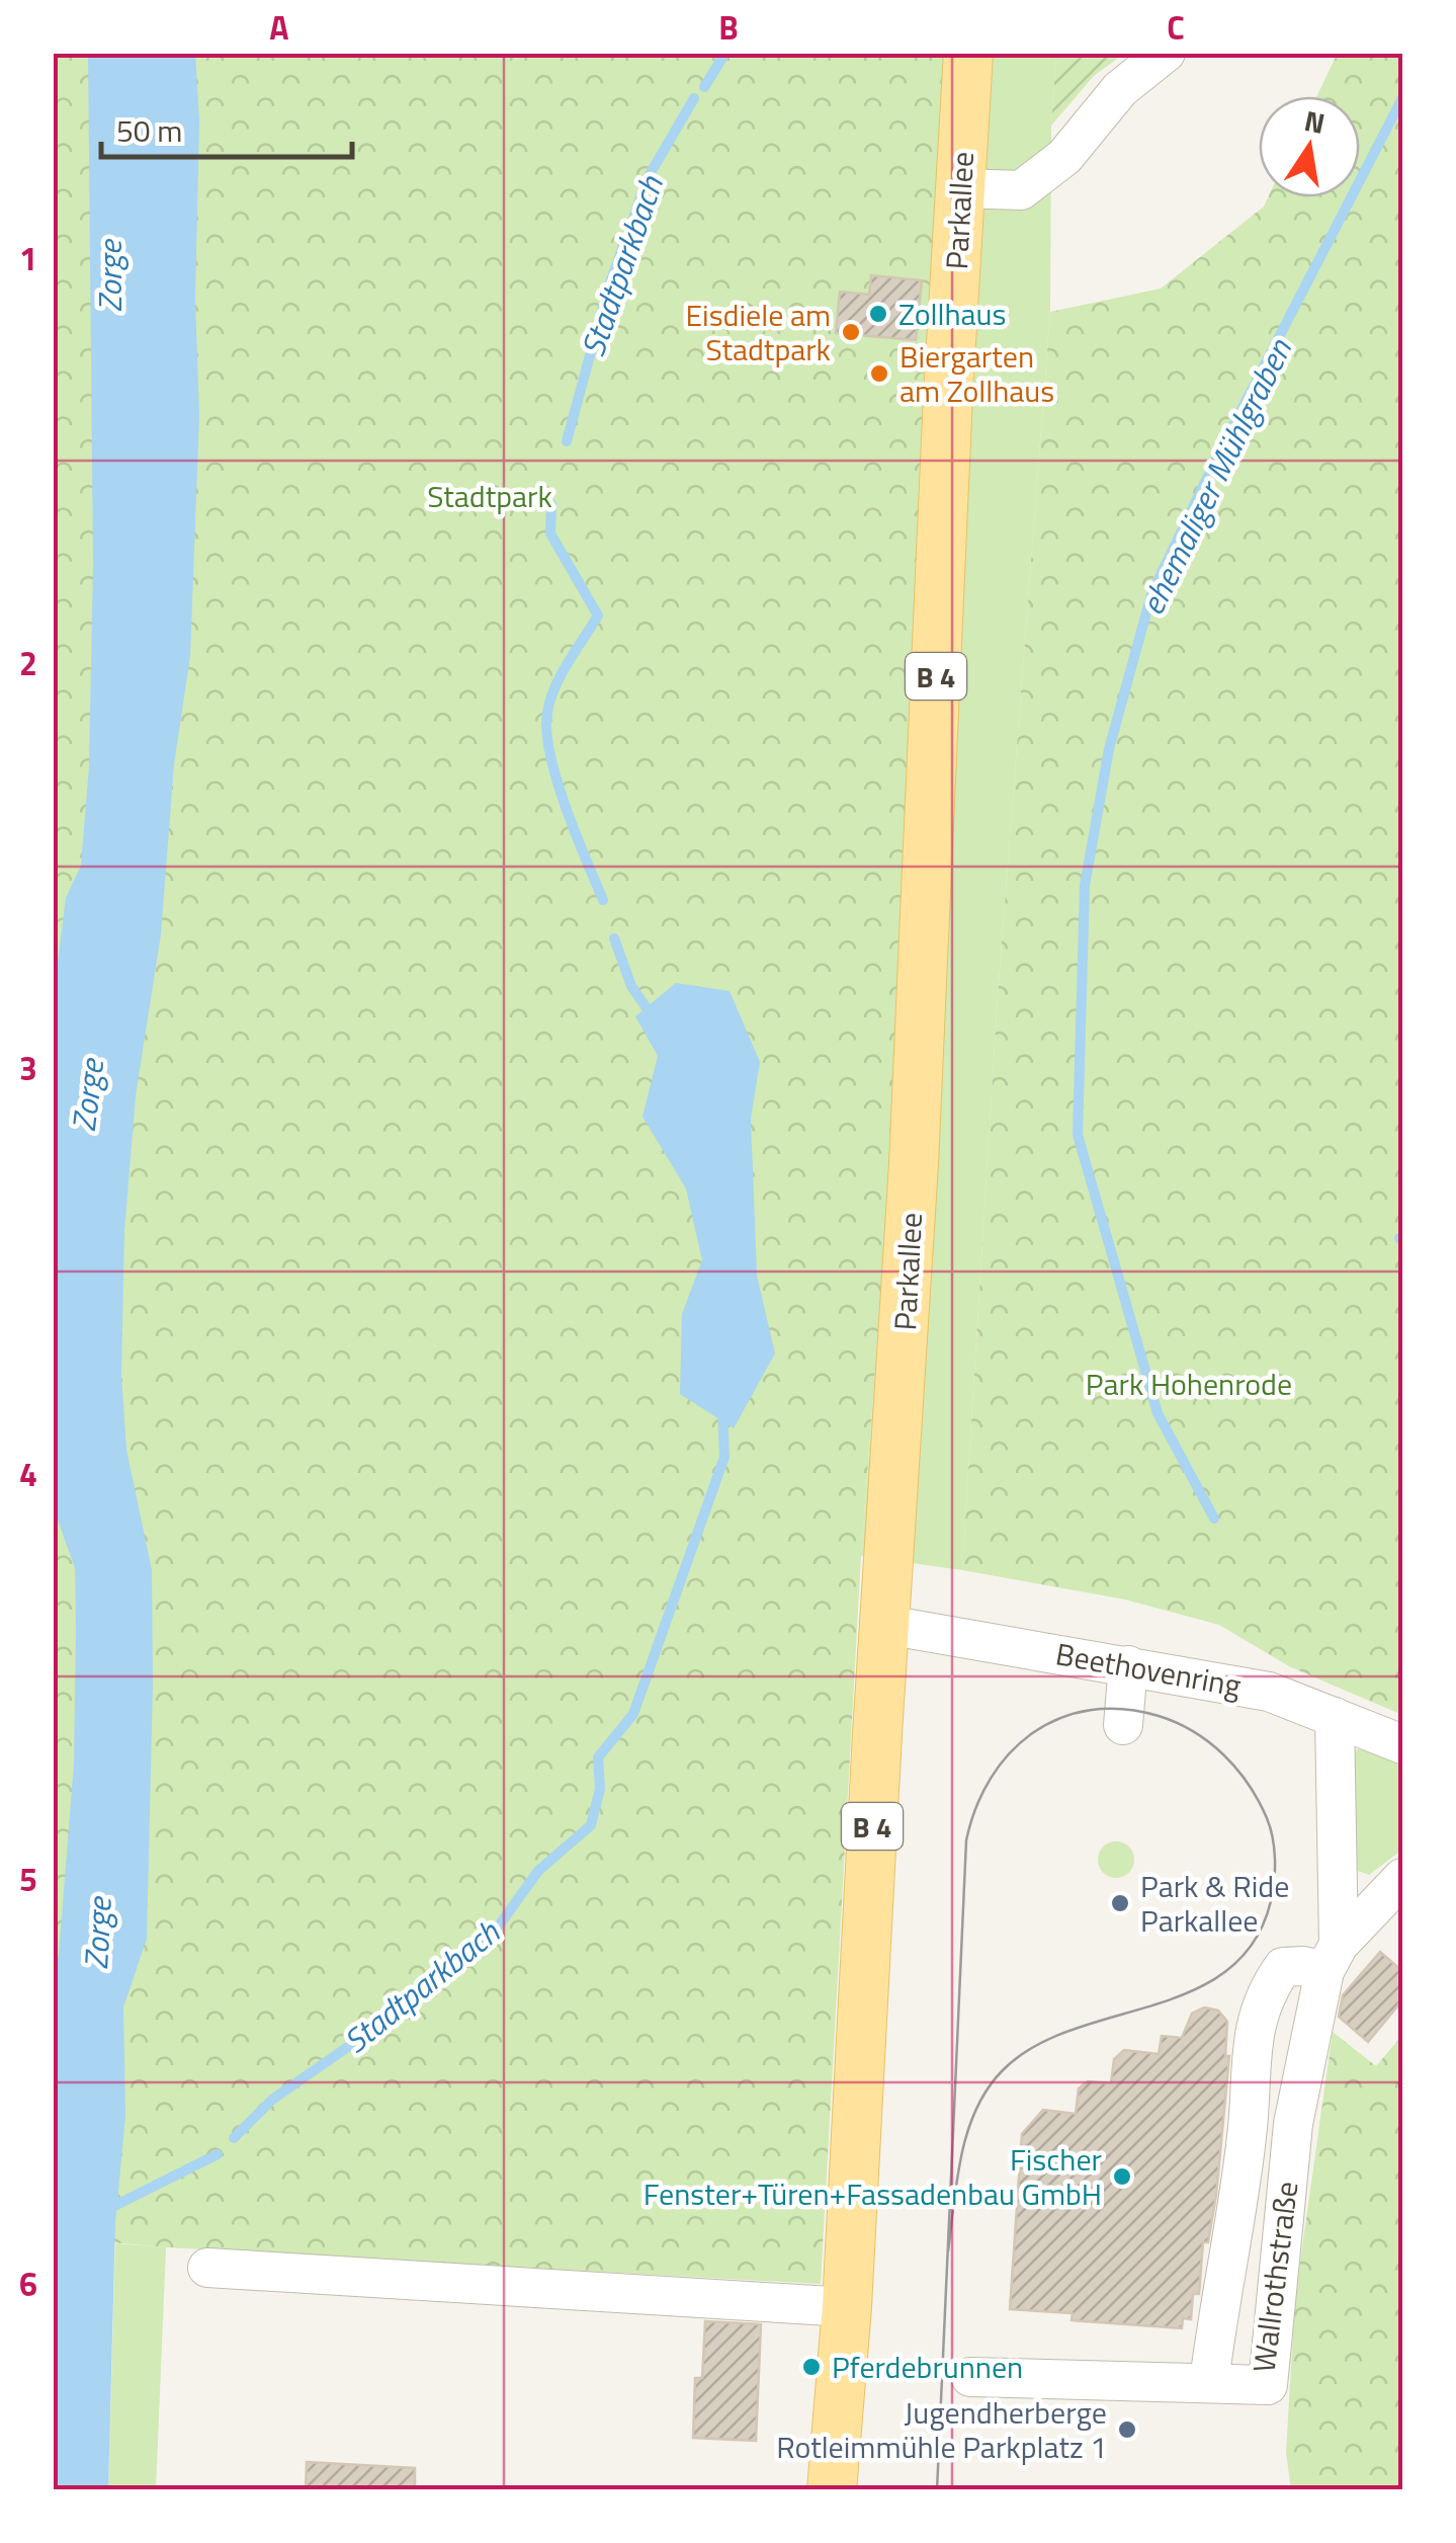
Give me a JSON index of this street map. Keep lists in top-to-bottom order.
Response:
{
  "streets": {
    "main road": ["Parkallee", "B 4"],
    "street": ["Beethovenring", "Wallrothstraße"]
  },
  "crossings": [
    ["Parkallee", "Beethovenring"],
    ["Beethovenring", "Wallrothstraße"]
  ],
  "water": ["Stadtparkbach", "Zorge", "ehemaliger Mühlgraben"],
  "parks": ["Stadtpark", "Park Hohenrode"],
  "places": [
    "Zollhaus",
    "Eisdiele am Stadtpark",
    "Biergarten am Zollhaus",
    "Park & Ride Parkallee",
    "Fischer Fenster+Türen+Fassadenbau GmbH",
    "Pferdebrunnen",
    "Jugendherberge Rotleimmühle Parkplatz 1"
  ],
  "scale_bar": "50 m",
  "north": "top",
  "grid": {
    "columns": ["A", "B", "C"],
    "rows": [
      "1",
      "2",
      "3",
      "4",
      "5",
      "6"
    ]
  }
}
